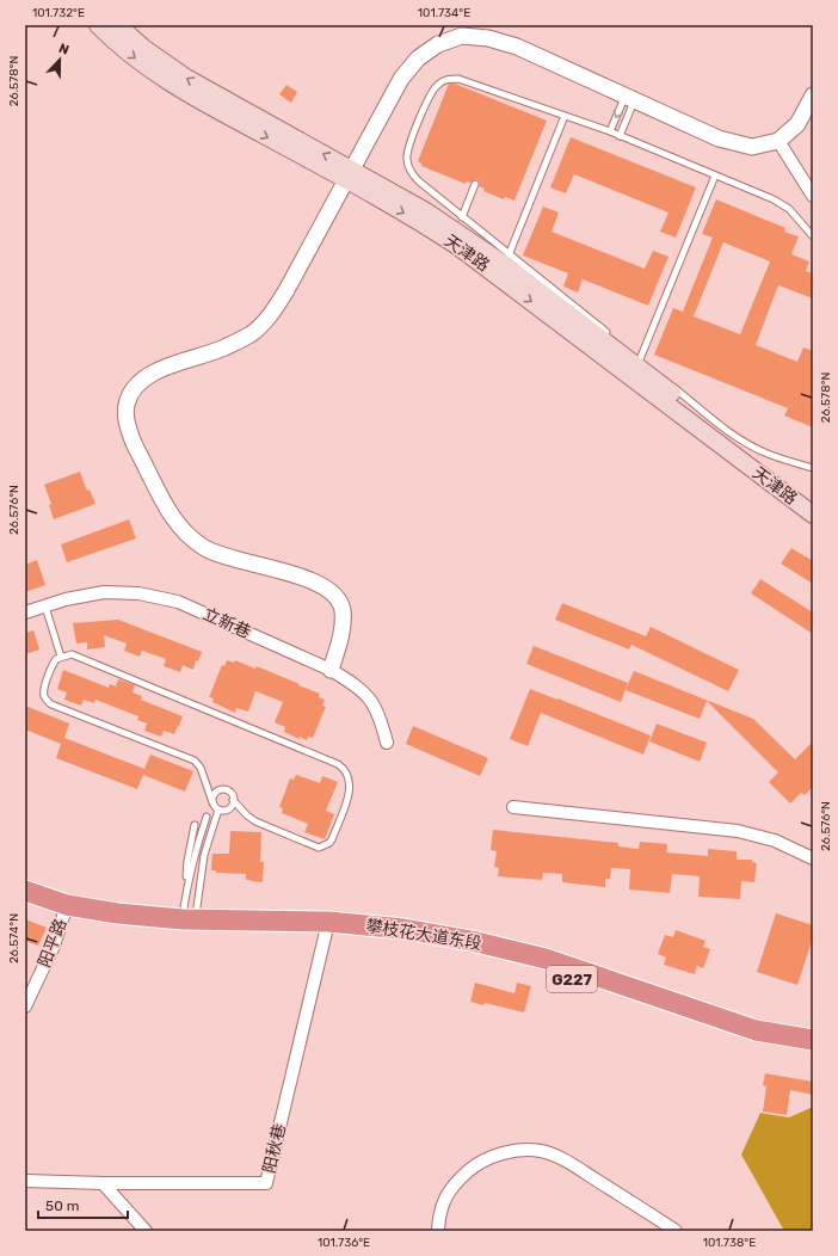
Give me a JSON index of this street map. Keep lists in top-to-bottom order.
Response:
{
  "streets": {
    "highway": ["攀枝花大道东段", "G227"],
    "main road": ["天津路"],
    "street": ["立新巷", "阳平路", "阳秋巷"]
  },
  "crossings": [
    ["攀枝花大道东段", "阳平路"],
    ["攀枝花大道东段", "阳秋巷"]
  ],
  "scale_bar": "50 m",
  "north": "top",
  "coordinates": [
    "101.732°E",
    "101.734°E",
    "26.578°N",
    "26.576°N",
    "26.574°N",
    "101.736°E",
    "101.738°E"
  ]
}
